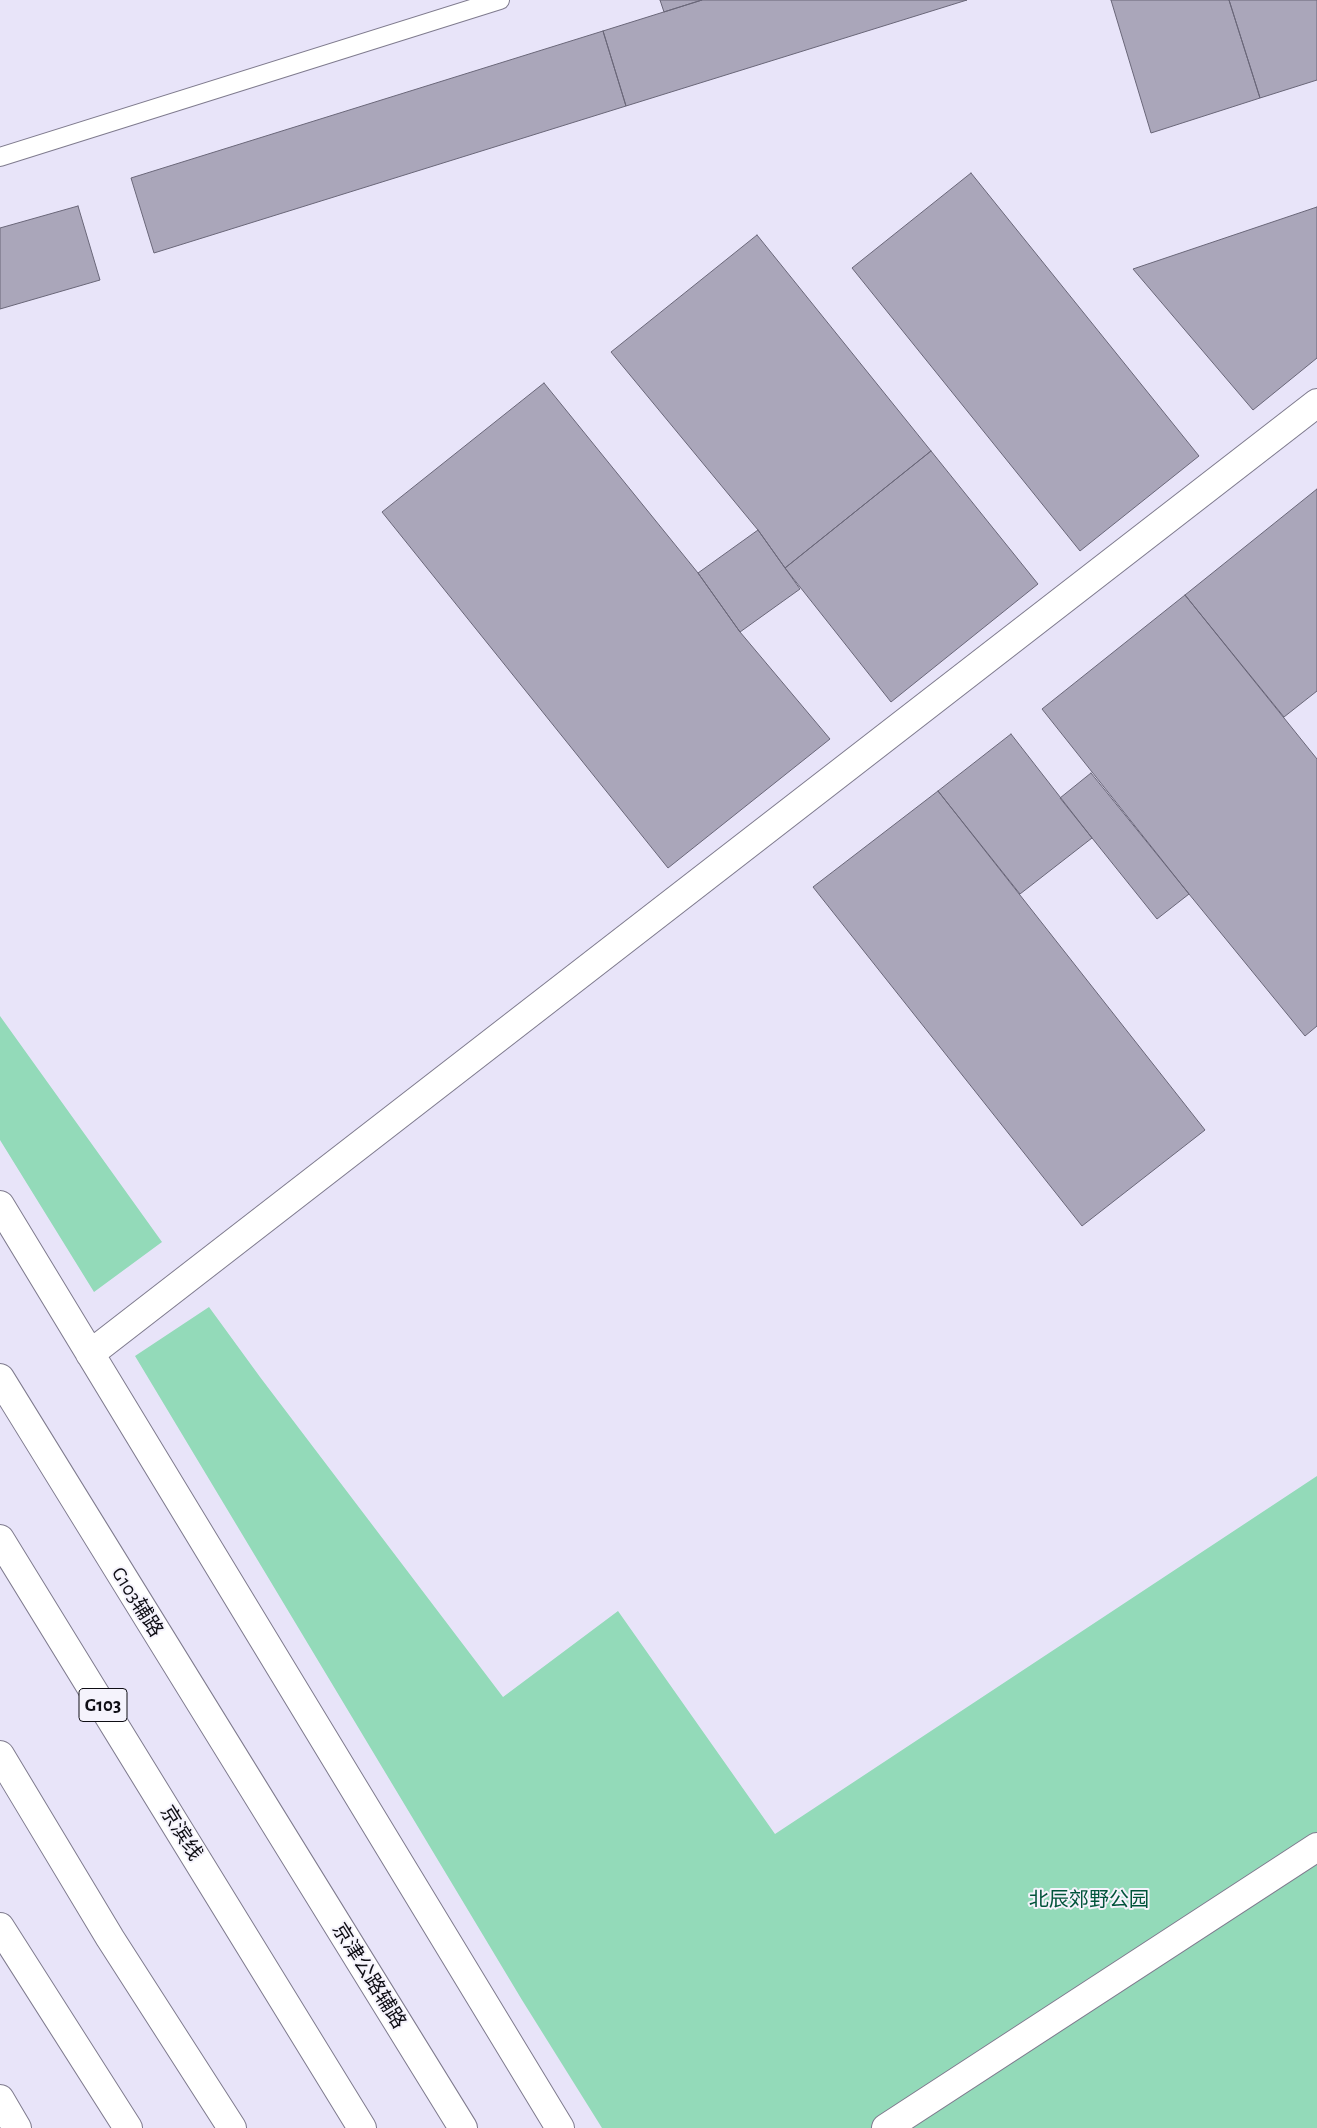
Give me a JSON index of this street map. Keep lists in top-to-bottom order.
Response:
{
  "streets": {
    "main road": [
      "G103辅路",
      "G103",
      "京滨线",
      "京津公路辅路"
    ]
  },
  "crossings": [
    ["G103辅路", "京津公路辅路"]
  ],
  "parks": ["北辰郊野公园"]
}
